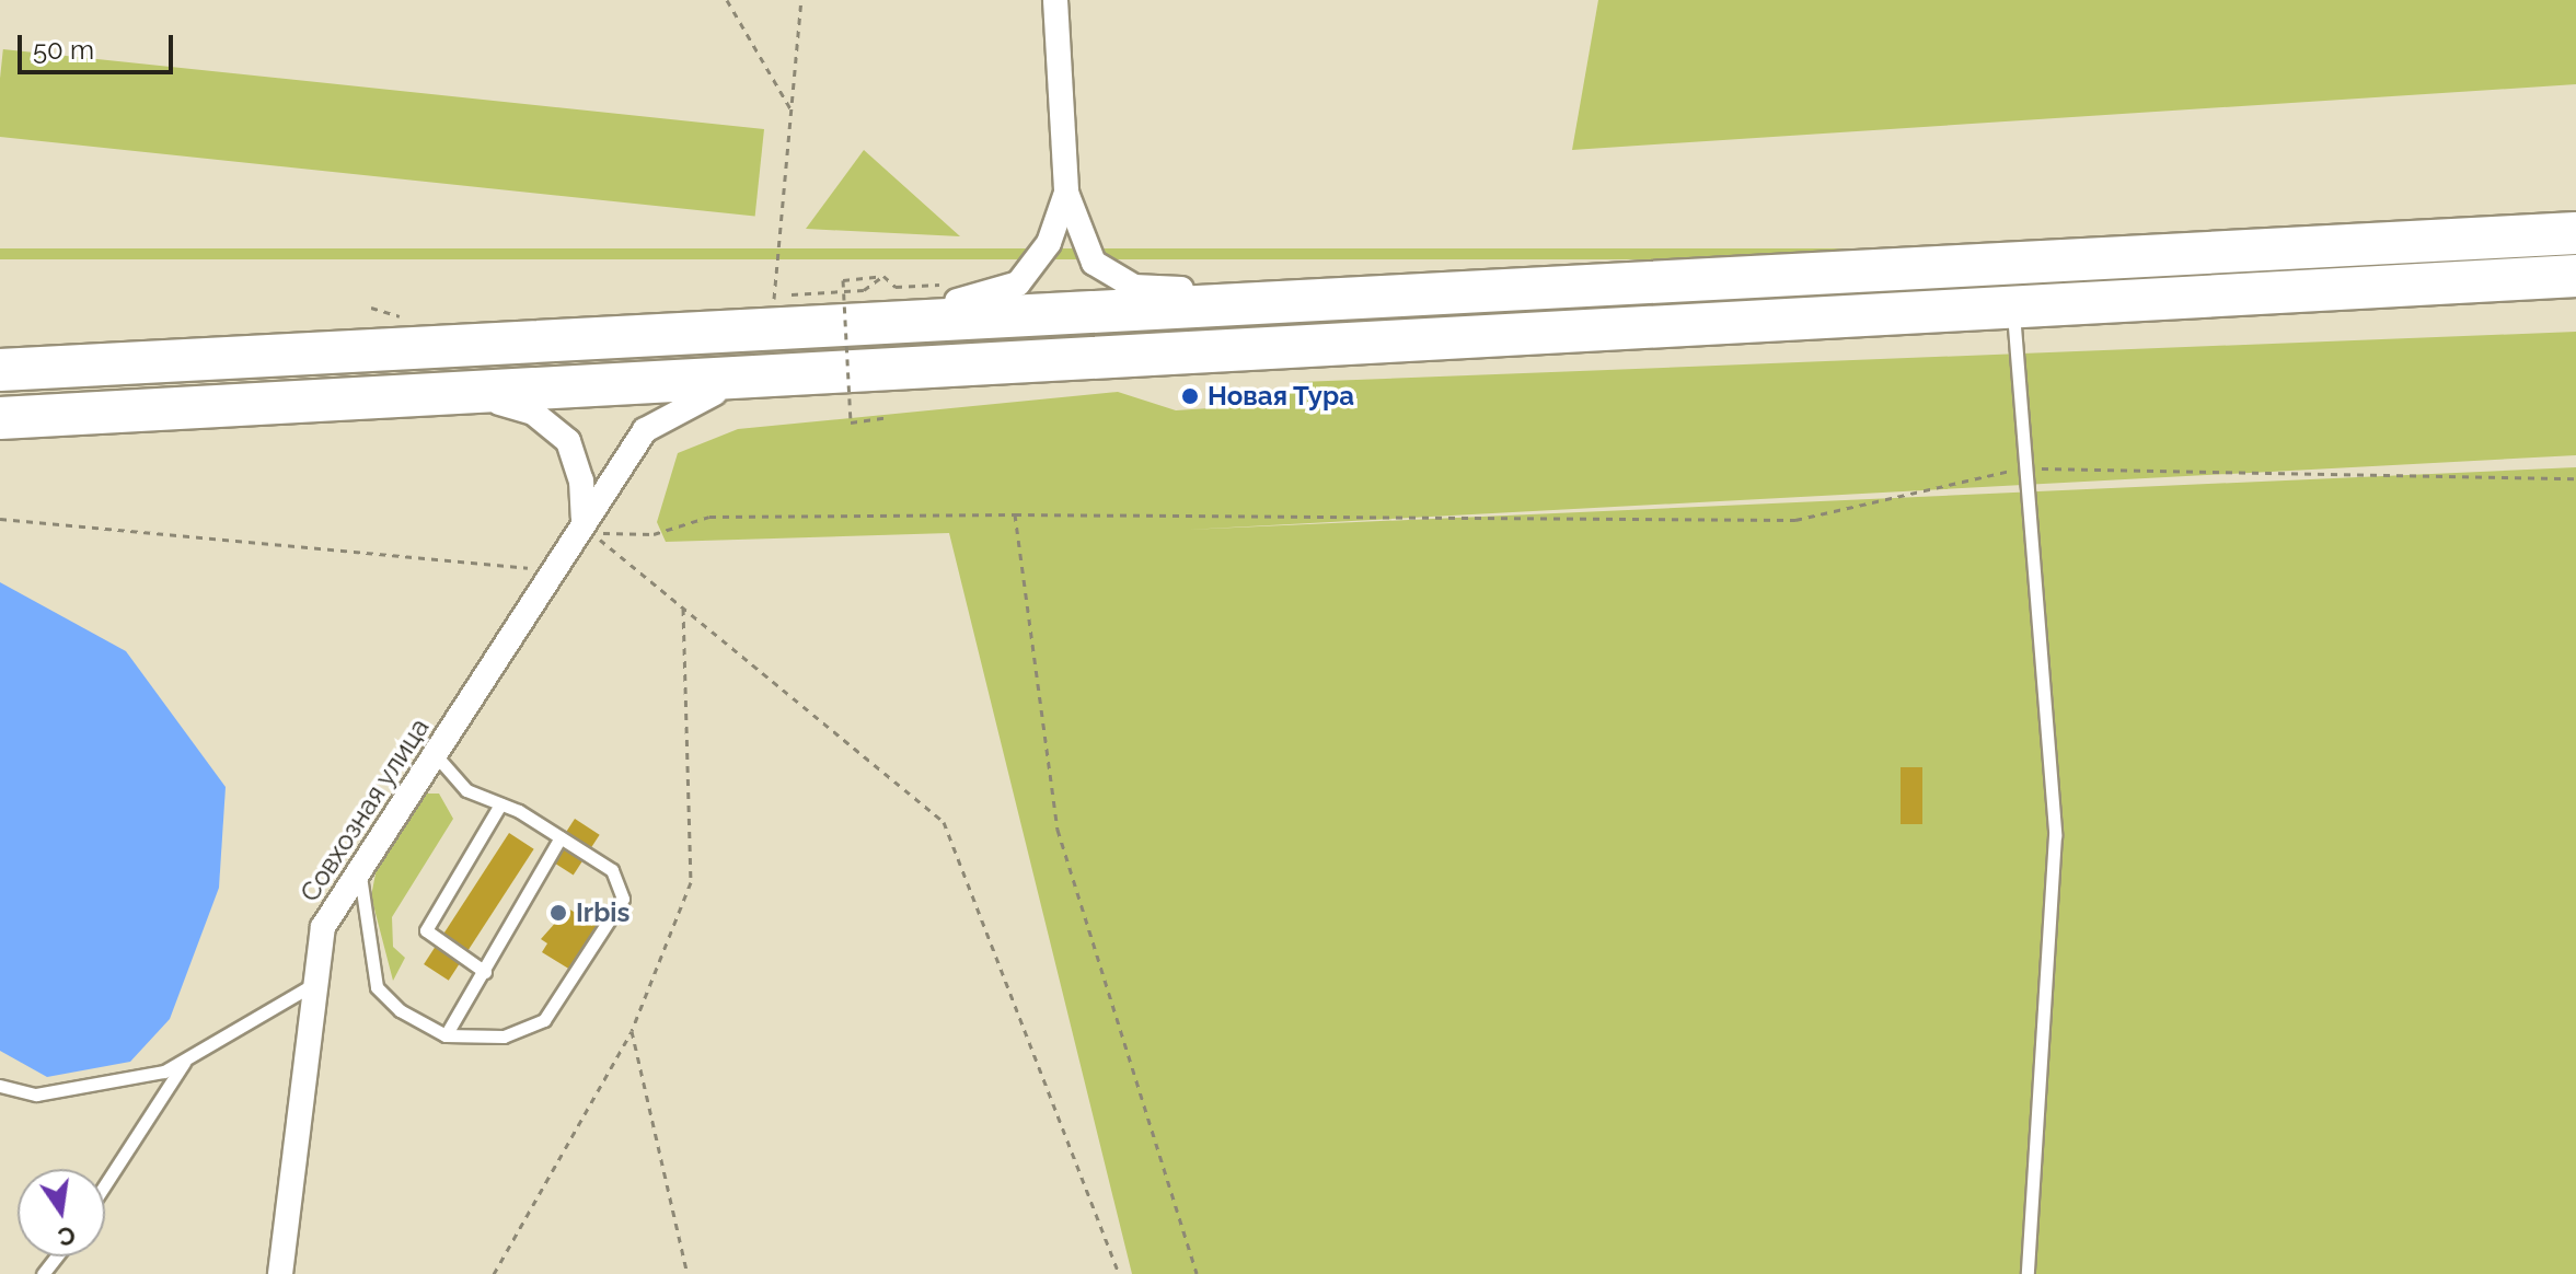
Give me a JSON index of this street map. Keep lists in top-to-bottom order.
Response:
{
  "streets": {
    "street": ["Совхозная улица"]
  },
  "places": ["Новая Тура", "Irbis"],
  "scale_bar": "50 m",
  "north": "bottom"
}
